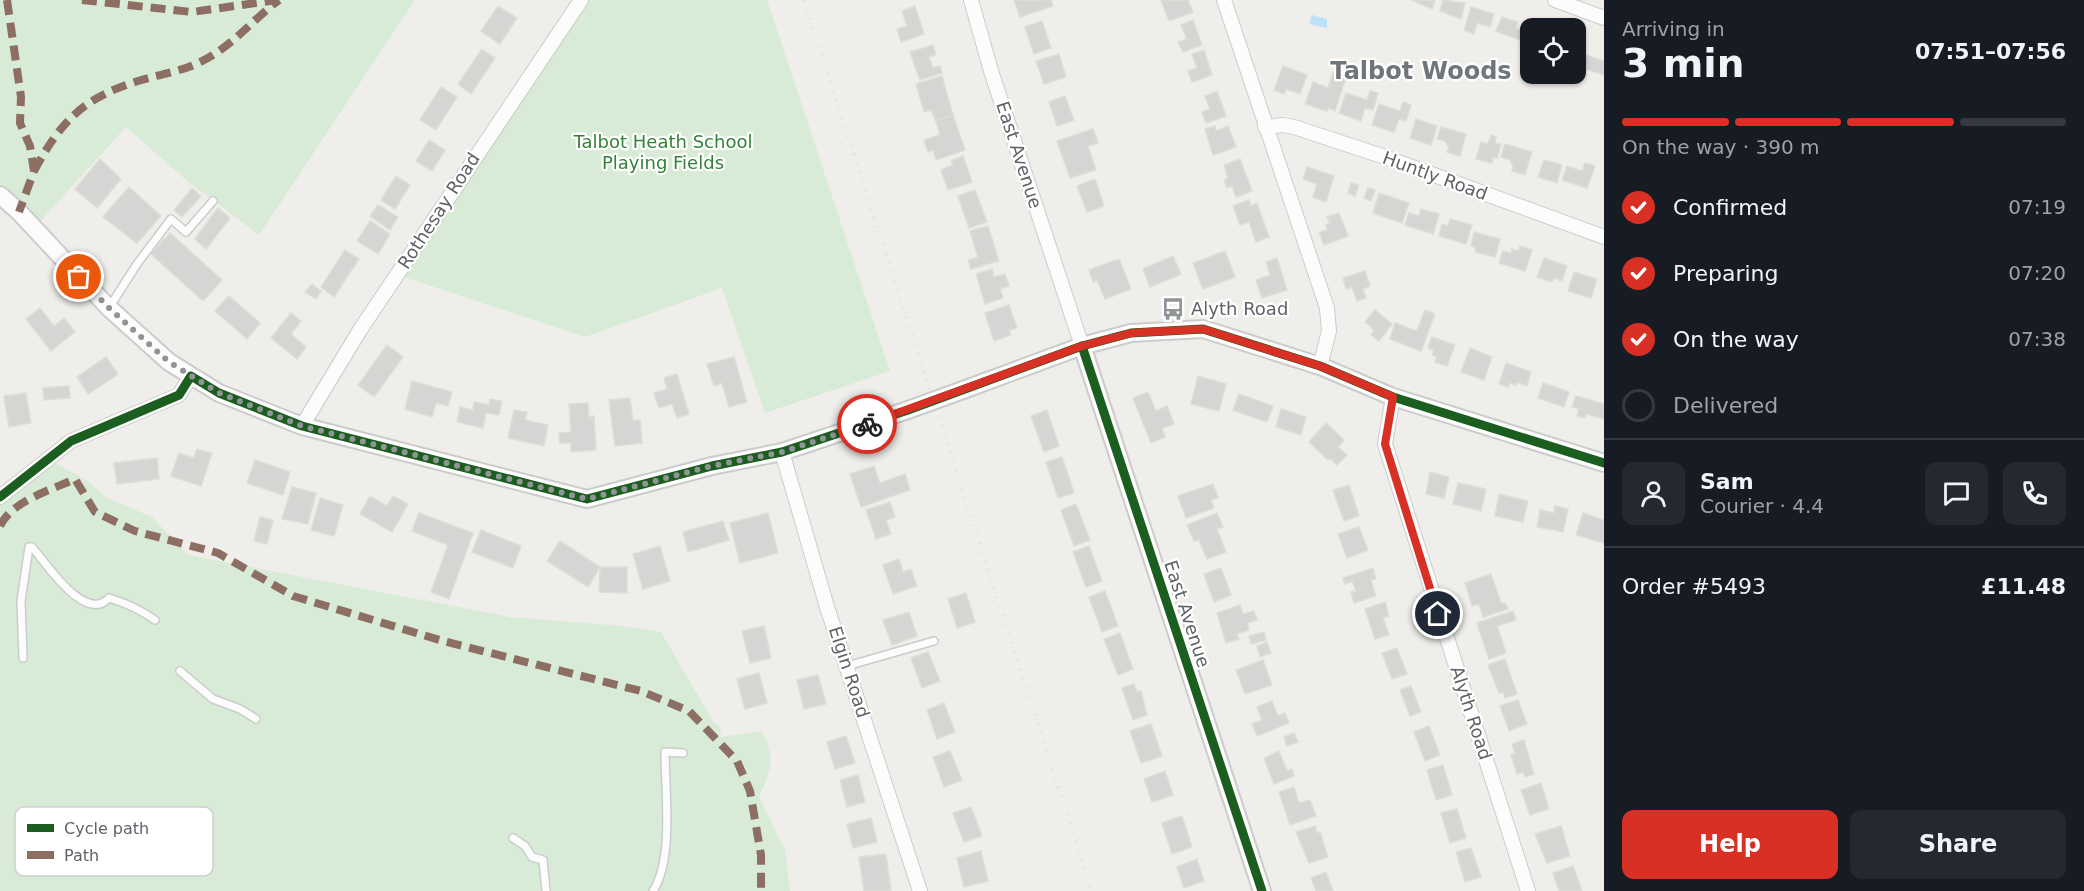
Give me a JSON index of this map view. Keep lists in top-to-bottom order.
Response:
{
  "streets": {
    "street": [
      "East Avenue",
      "Huntly Road",
      "Rothesay Road",
      "Elgin Road",
      "Alyth Road"
    ]
  },
  "districts": ["Talbot Woods"],
  "parks": ["Talbot Heath School Playing Fields"],
  "places": {
    "bus stop": ["Alyth Road"]
  },
  "legend": ["Cycle path", "Path"],
  "page": {
    "heading": ["3 min", "Arriving in", "07:51–07:56"],
    "panel": [
      "Sam",
      "Courier · 4.4",
      "Order #5493",
      "£11.48"
    ],
    "bar": "On the way · 390 m",
    "list": [
      ["Confirmed", "07:19"],
      ["Preparing", "07:20"],
      ["On the way", "07:38"],
      "Delivered"
    ],
    "buttons": ["Help", "Share"]
  }
}
